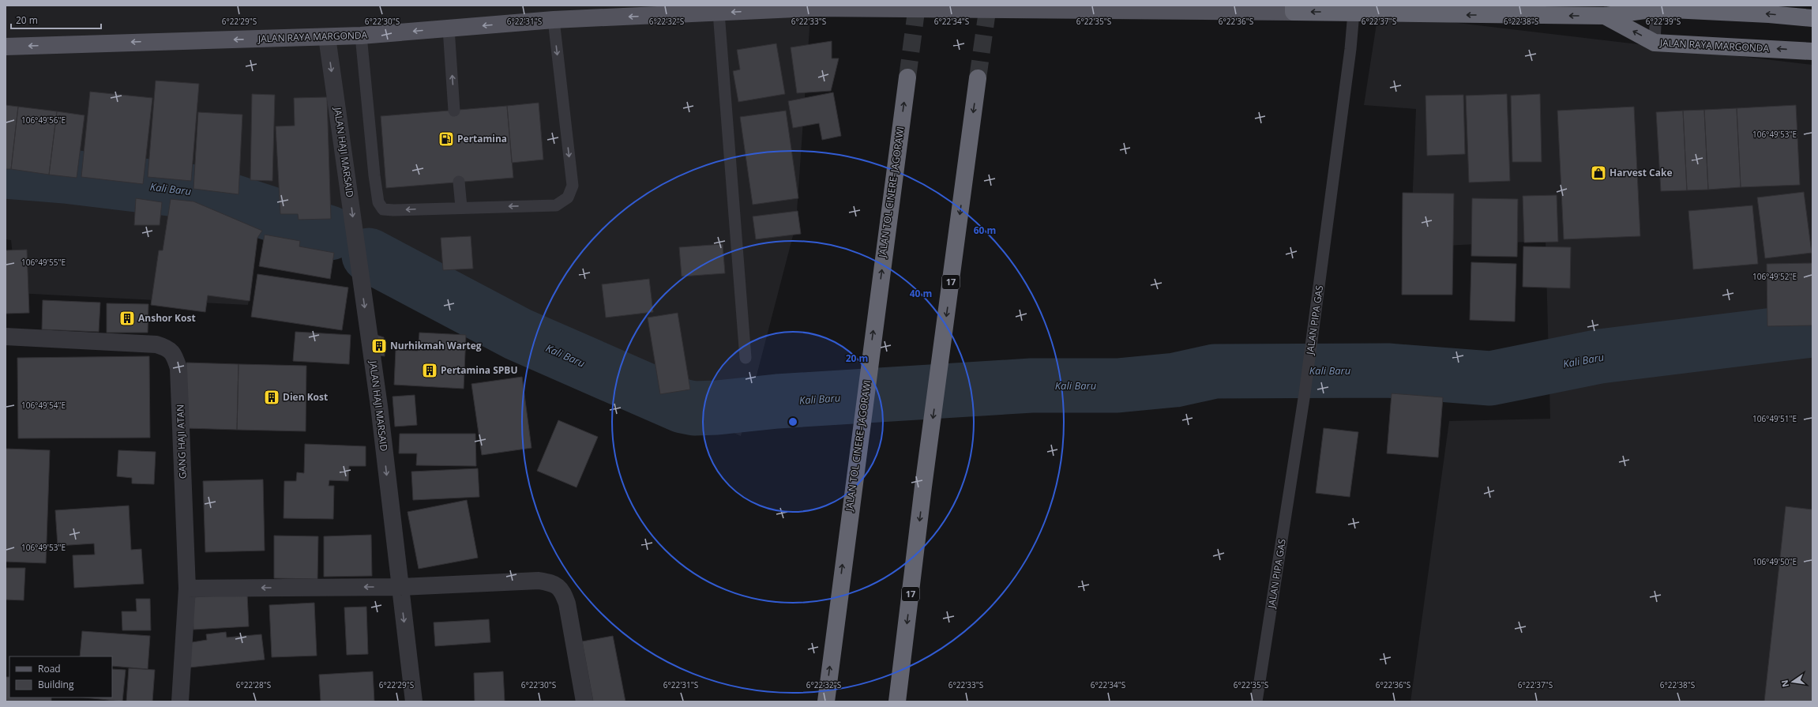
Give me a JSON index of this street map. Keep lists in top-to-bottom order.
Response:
{
  "streets": {
    "highway": ["JALAN RAYA MARGONDA", "JALAN TOL CINERE–JAGORAWI", "17"],
    "street": ["JALAN HAJI MARSAID", "GANG HAJI ATAN"],
    "lane": ["JALAN PIPA GAS"]
  },
  "crossings": [
    ["JALAN RAYA MARGONDA", "JALAN HAJI MARSAID"],
    ["JALAN RAYA MARGONDA", "JALAN PIPA GAS"]
  ],
  "one_way": ["JALAN RAYA MARGONDA", "JALAN HAJI MARSAID"],
  "water": ["Kali Baru"],
  "places": {
    "fuel station": ["Pertamina"],
    "shop": ["Harvest Cake"],
    "building": [
      "Anshor Kost",
      "Nurhikmah Warteg",
      "Pertamina SPBU",
      "Dien Kost"
    ]
  },
  "legend": ["Road", "Building"],
  "scale_bar": "20 m",
  "north": "left",
  "coordinates": [
    "6°22'29\"S",
    "6°22'30\"S",
    "6°22'31\"S",
    "6°22'32\"S",
    "6°22'33\"S",
    "6°22'34\"S",
    "6°22'35\"S",
    "6°22'36\"S",
    "6°22'37\"S",
    "6°22'38\"S",
    "6°22'39\"S",
    "106°49'56\"E",
    "106°49'53\"E",
    "106°49'55\"E",
    "106°49'52\"E",
    "106°49'54\"E",
    "106°49'51\"E",
    "106°49'50\"E",
    "6°22'28\"S"
  ],
  "rings": ["60 m", "40 m", "20 m"]
}
